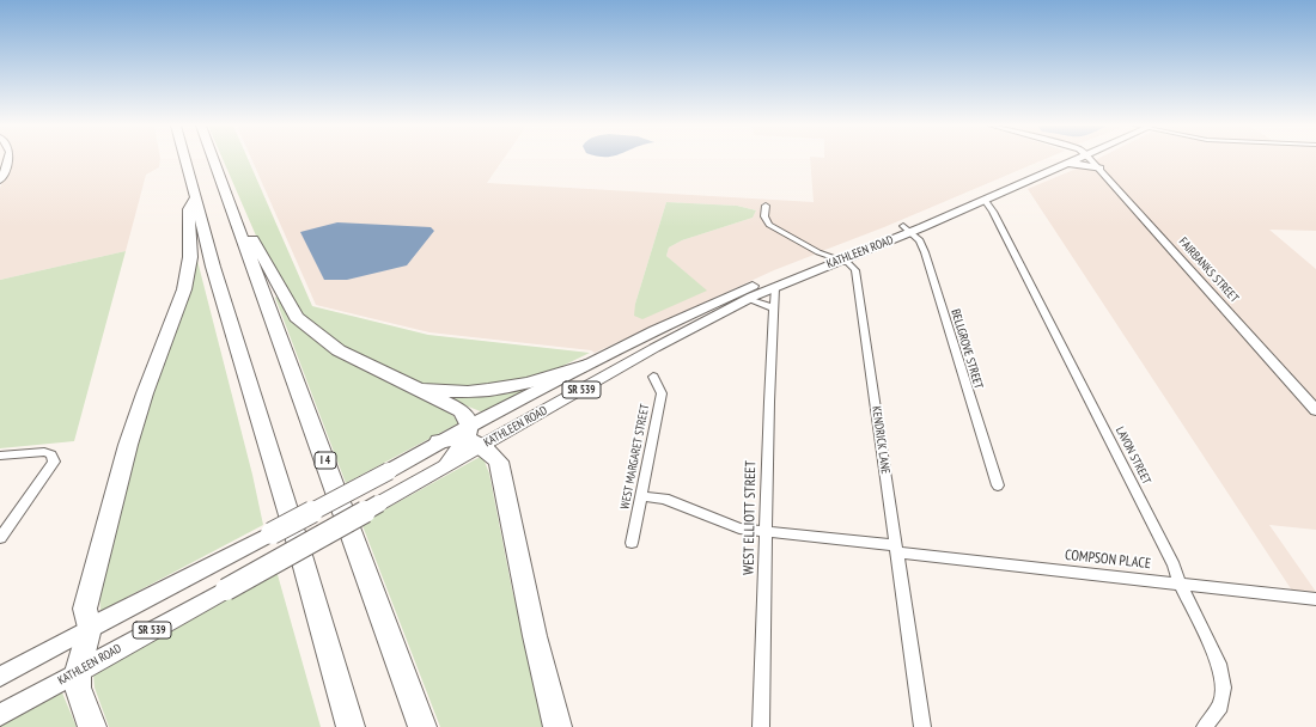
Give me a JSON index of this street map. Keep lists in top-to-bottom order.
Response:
{
  "streets": {
    "highway": ["I 4"],
    "main road": ["KATHLEEN ROAD", "SR 539"],
    "street": [
      "FAIRBANKS STREET",
      "BELLGROVE STREET",
      "KENDRICK LANE",
      "LAVON STREET",
      "WEST MARGARET STREET",
      "WEST ELLIOTT STREET",
      "COMPSON PLACE"
    ]
  },
  "crossings": [
    ["KATHLEEN ROAD", "BELLGROVE STREET"],
    ["KATHLEEN ROAD", "KENDRICK LANE"],
    ["KATHLEEN ROAD", "LAVON STREET"],
    ["KATHLEEN ROAD", "WEST ELLIOTT STREET"],
    ["KENDRICK LANE", "COMPSON PLACE"],
    ["LAVON STREET", "COMPSON PLACE"],
    ["WEST MARGARET STREET", "COMPSON PLACE"],
    ["WEST ELLIOTT STREET", "COMPSON PLACE"]
  ]
}
